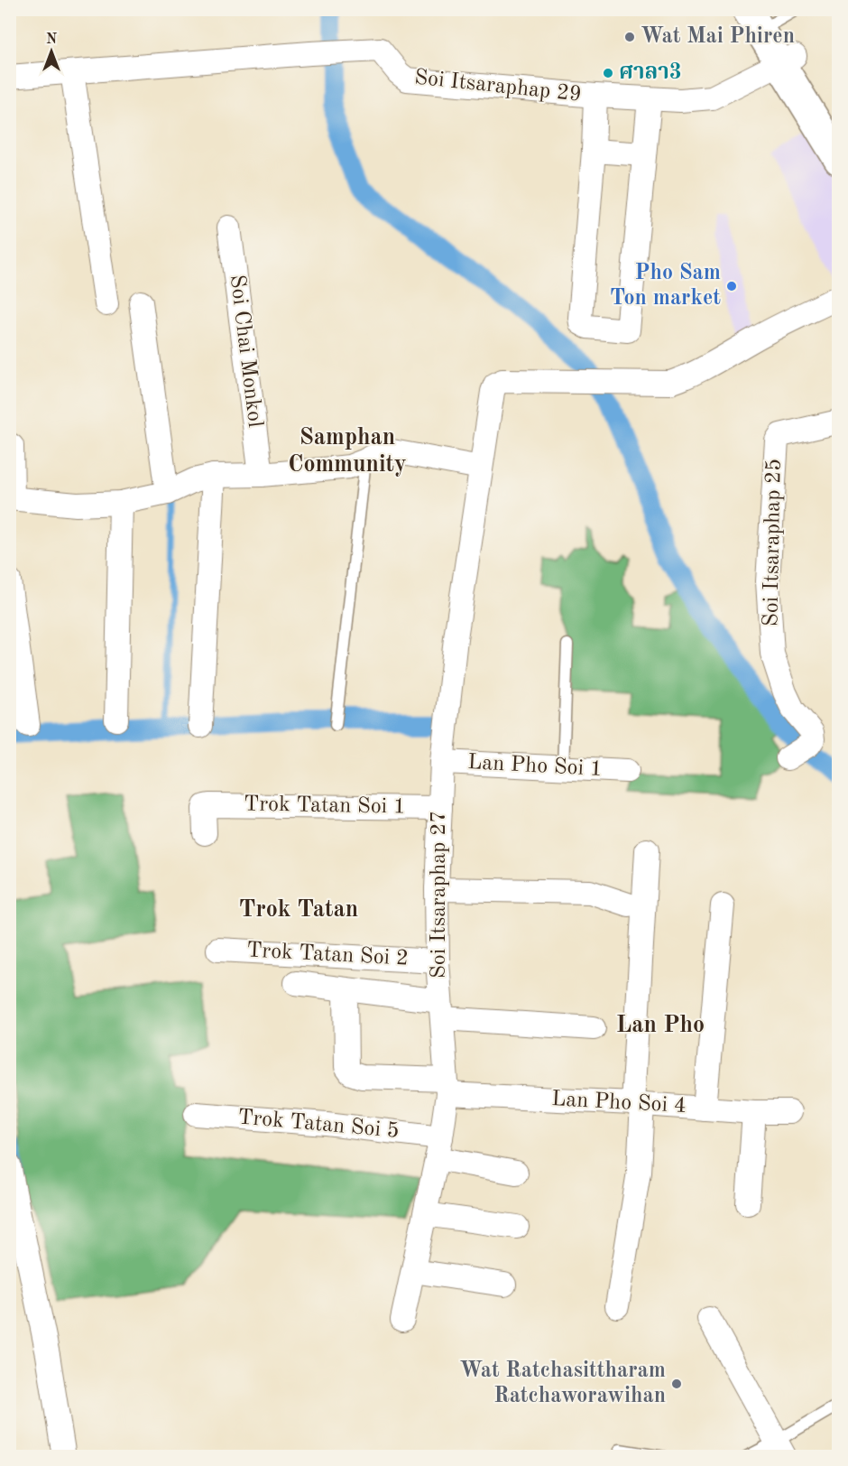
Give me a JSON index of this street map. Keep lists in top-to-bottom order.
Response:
{
  "streets": {
    "street": [
      "Soi Itsaraphap 29",
      "Soi Chai Monkol",
      "Soi Itsaraphap 25",
      "Lan Pho Soi 1",
      "Trok Tatan Soi 1",
      "Soi Itsaraphap 27",
      "Trok Tatan Soi 2",
      "Lan Pho Soi 4",
      "Trok Tatan Soi 5"
    ]
  },
  "crossings": [
    ["Lan Pho Soi 1", "Soi Itsaraphap 27"],
    ["Trok Tatan Soi 1", "Soi Itsaraphap 27"],
    ["Soi Itsaraphap 27", "Trok Tatan Soi 2"],
    ["Soi Itsaraphap 27", "Lan Pho Soi 4"],
    ["Soi Itsaraphap 27", "Trok Tatan Soi 5"]
  ],
  "districts": ["Samphan Community", "Trok Tatan", "Lan Pho"],
  "places": [
    "Wat Mai Phiren",
    "ศาลา3",
    "Pho Sam Ton market",
    "Wat Ratchasittharam Ratchaworawihan"
  ],
  "north": "top"
}
